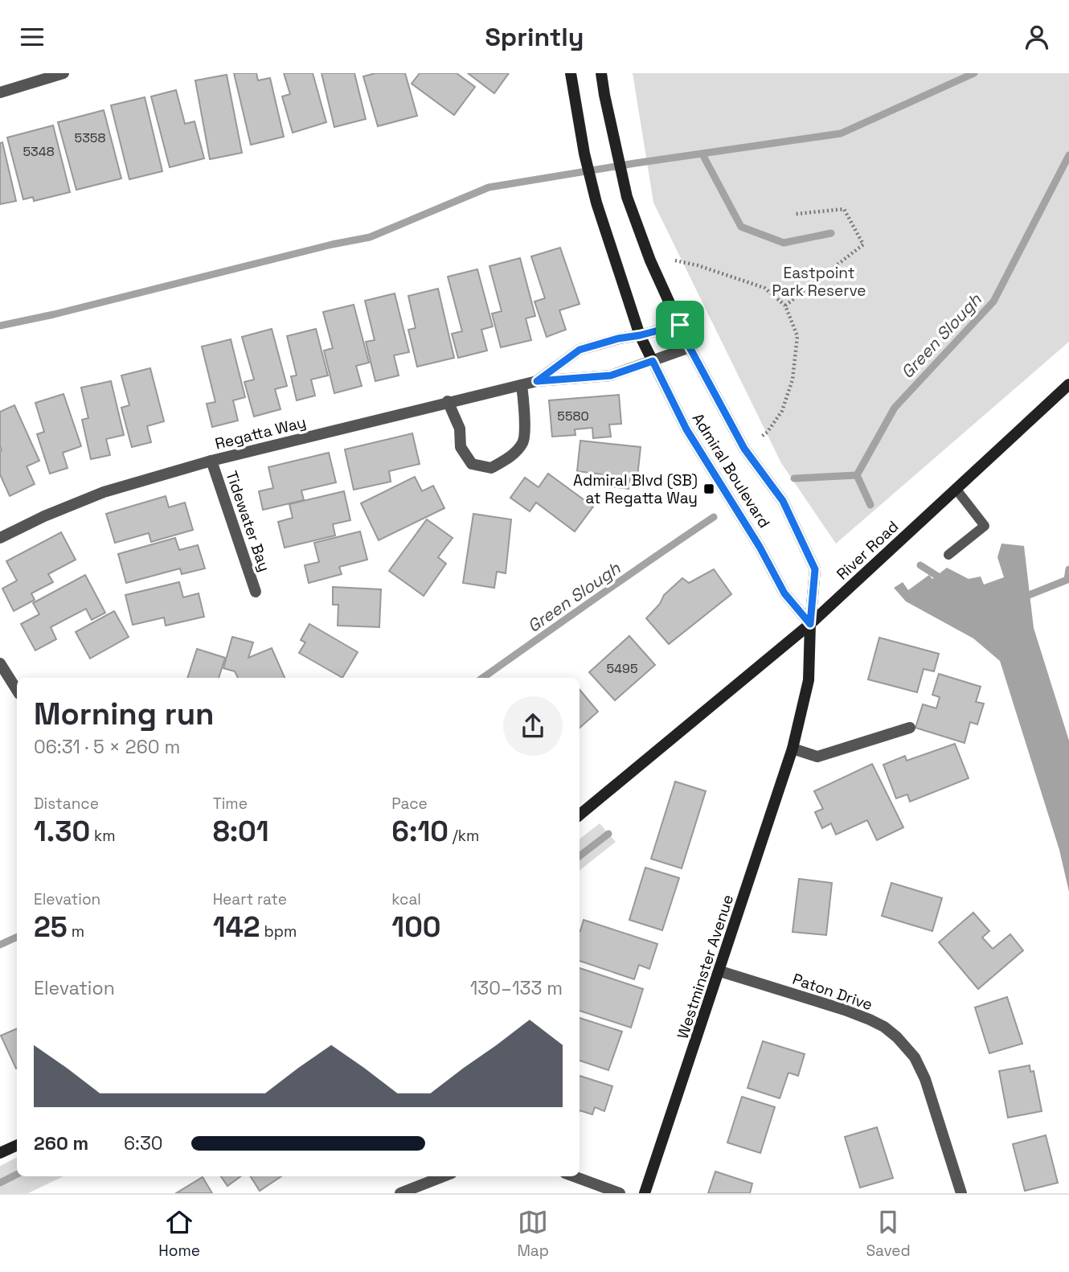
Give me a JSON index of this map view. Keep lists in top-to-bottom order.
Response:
{
  "streets": {
    "street": [
      "Regatta Way",
      "Admiral Boulevard",
      "Tidewater Bay",
      "River Road",
      "Westminster Avenue",
      "Paton Drive"
    ]
  },
  "crossings": [
    ["Regatta Way", "Admiral Boulevard"],
    ["Regatta Way", "Tidewater Bay"],
    ["Admiral Boulevard", "River Road"],
    ["Admiral Boulevard", "Westminster Avenue"],
    ["River Road", "Westminster Avenue"],
    ["Westminster Avenue", "Paton Drive"]
  ],
  "water": ["Green Slough"],
  "parks": ["Eastpoint Park Reserve"],
  "places": {
    "transit": ["Admiral Blvd (SB) at Regatta Way"]
  },
  "house_numbers": [
    "5358",
    "5348",
    "5580",
    "5495"
  ],
  "page": {
    "header": "Sprintly",
    "heading": ["Morning run", "06:31 · 5 × 260 m"],
    "stats": [
      ["Distance", "1.30 km"],
      ["Time", "8:01"],
      ["Pace", "6:10 /km"],
      ["Elevation", "25 m"],
      ["Heart rate", "142 bpm"],
      ["kcal", "100"]
    ],
    "chart": ["Elevation", "130–133 m"],
    "list": [
      {
        "name": "260 m",
        "note": "6:30"
      }
    ],
    "tabs": ["Home", "Map", "Saved"]
  }
}
